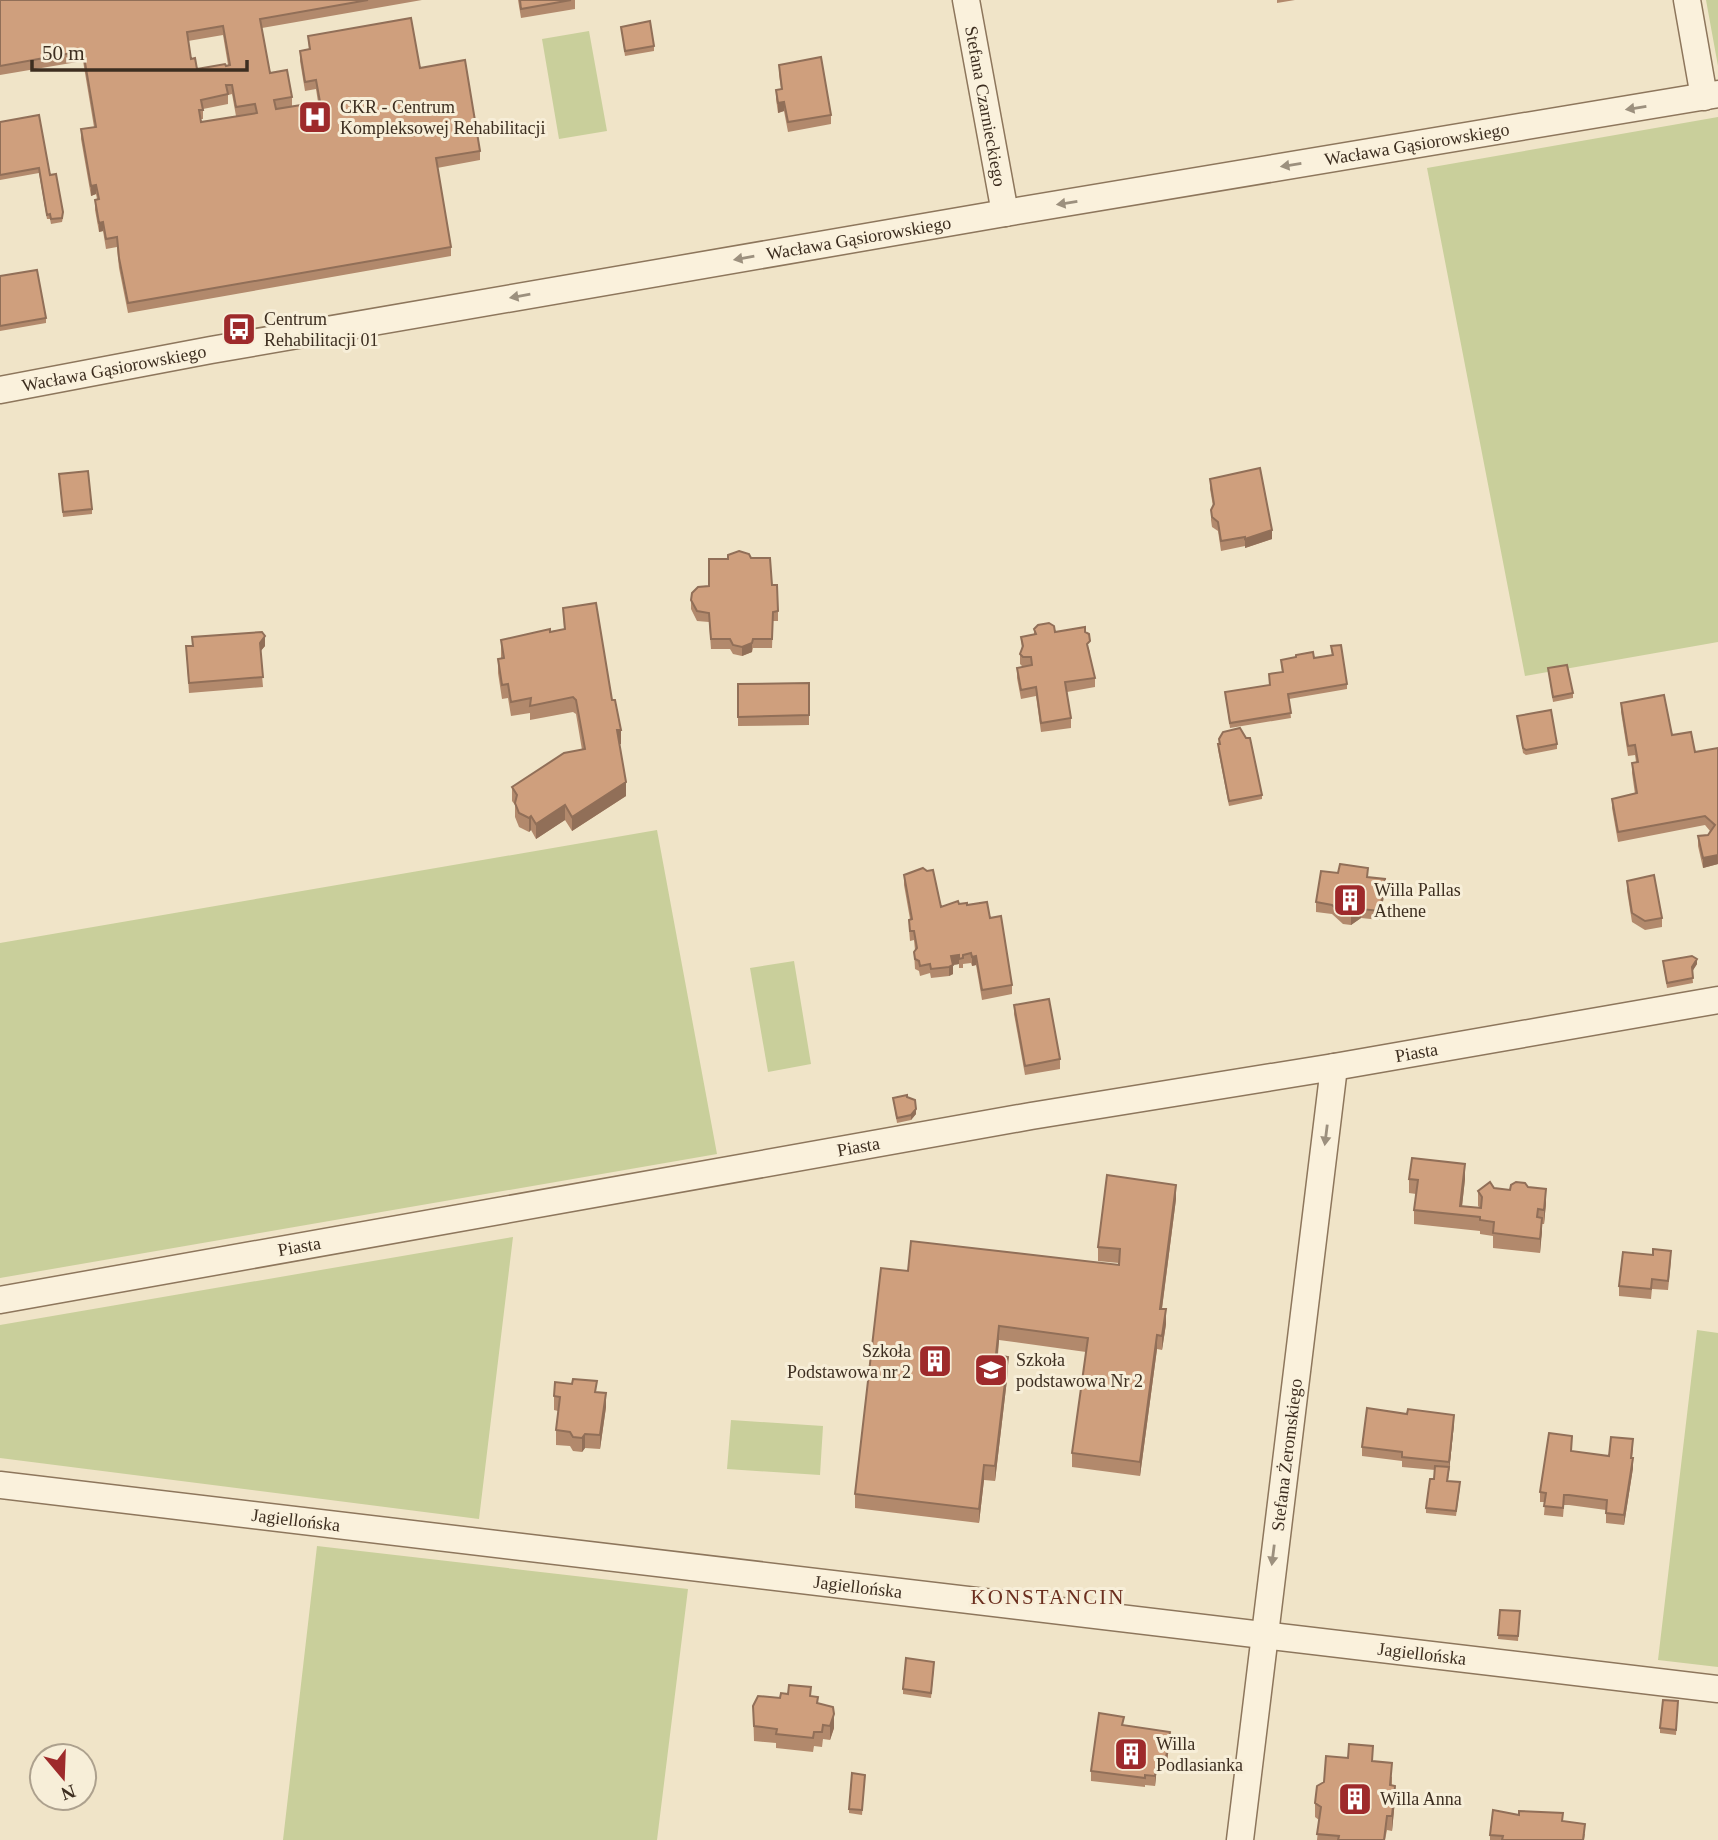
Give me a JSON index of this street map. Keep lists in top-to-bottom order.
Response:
{
  "streets": {
    "street": [
      "Stefana Czarnieckiego",
      "Wacława Gąsiorowskiego",
      "Piasta",
      "Stefana Żeromskiego",
      "Jagiellońska"
    ]
  },
  "crossings": [
    ["Stefana Czarnieckiego", "Wacława Gąsiorowskiego"],
    ["Piasta", "Stefana Żeromskiego"],
    ["Stefana Żeromskiego", "Jagiellońska"]
  ],
  "one_way": ["Wacława Gąsiorowskiego", "Stefana Żeromskiego"],
  "districts": ["KONSTANCIN"],
  "places": {
    "hospital": ["CKR - Centrum Kompleksowej Rehabilitacji"],
    "bus stop": ["Centrum Rehabilitacji 01"],
    "building": [
      "Willa Pallas Athene",
      "Szkoła Podstawowa nr 2",
      "Willa Podlasianka",
      "Willa Anna"
    ],
    "school or university": ["Szkoła podstawowa Nr 2"]
  },
  "scale_bar": "50 m",
  "north": "bottom"
}
